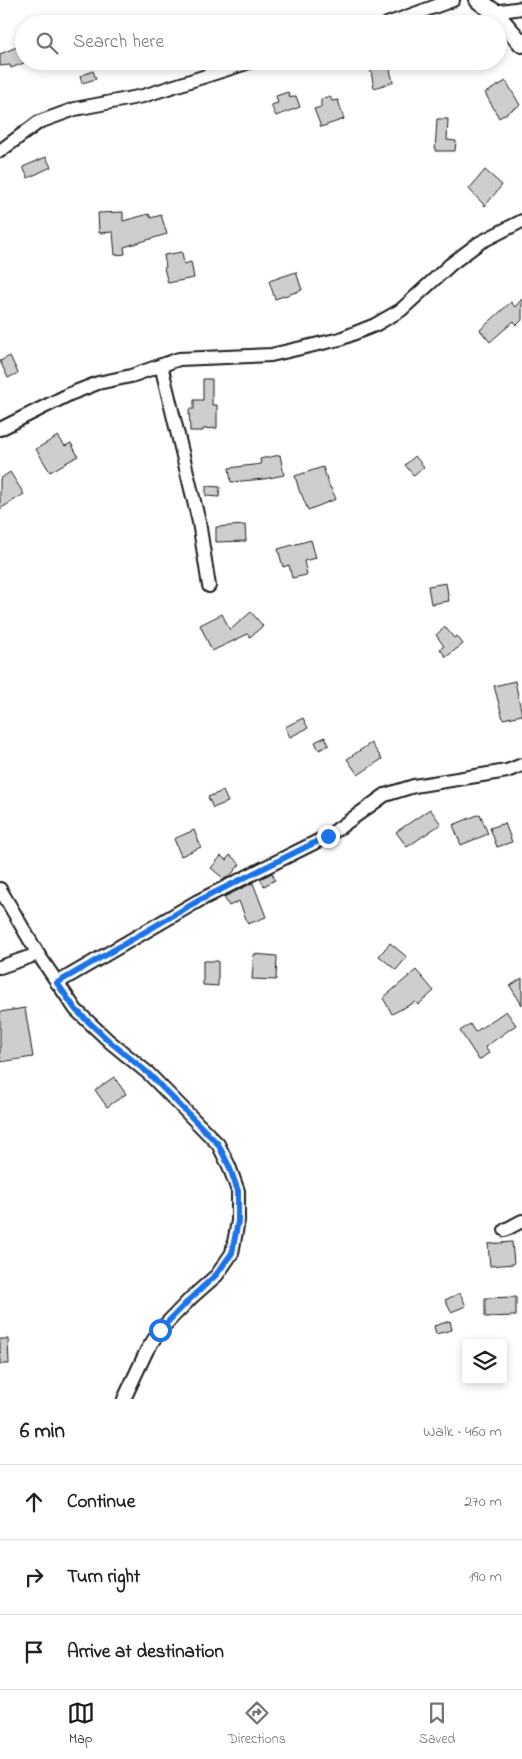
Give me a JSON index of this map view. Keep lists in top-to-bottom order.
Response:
{
  "page": {
    "search": "Search here",
    "heading": ["6 min", "Walk · 460 m"],
    "list": [
      ["Continue", "270 m"],
      ["Turn right", "190 m"],
      "Arrive at destination"
    ],
    "nav": ["Map", "Directions", "Saved"]
  }
}
